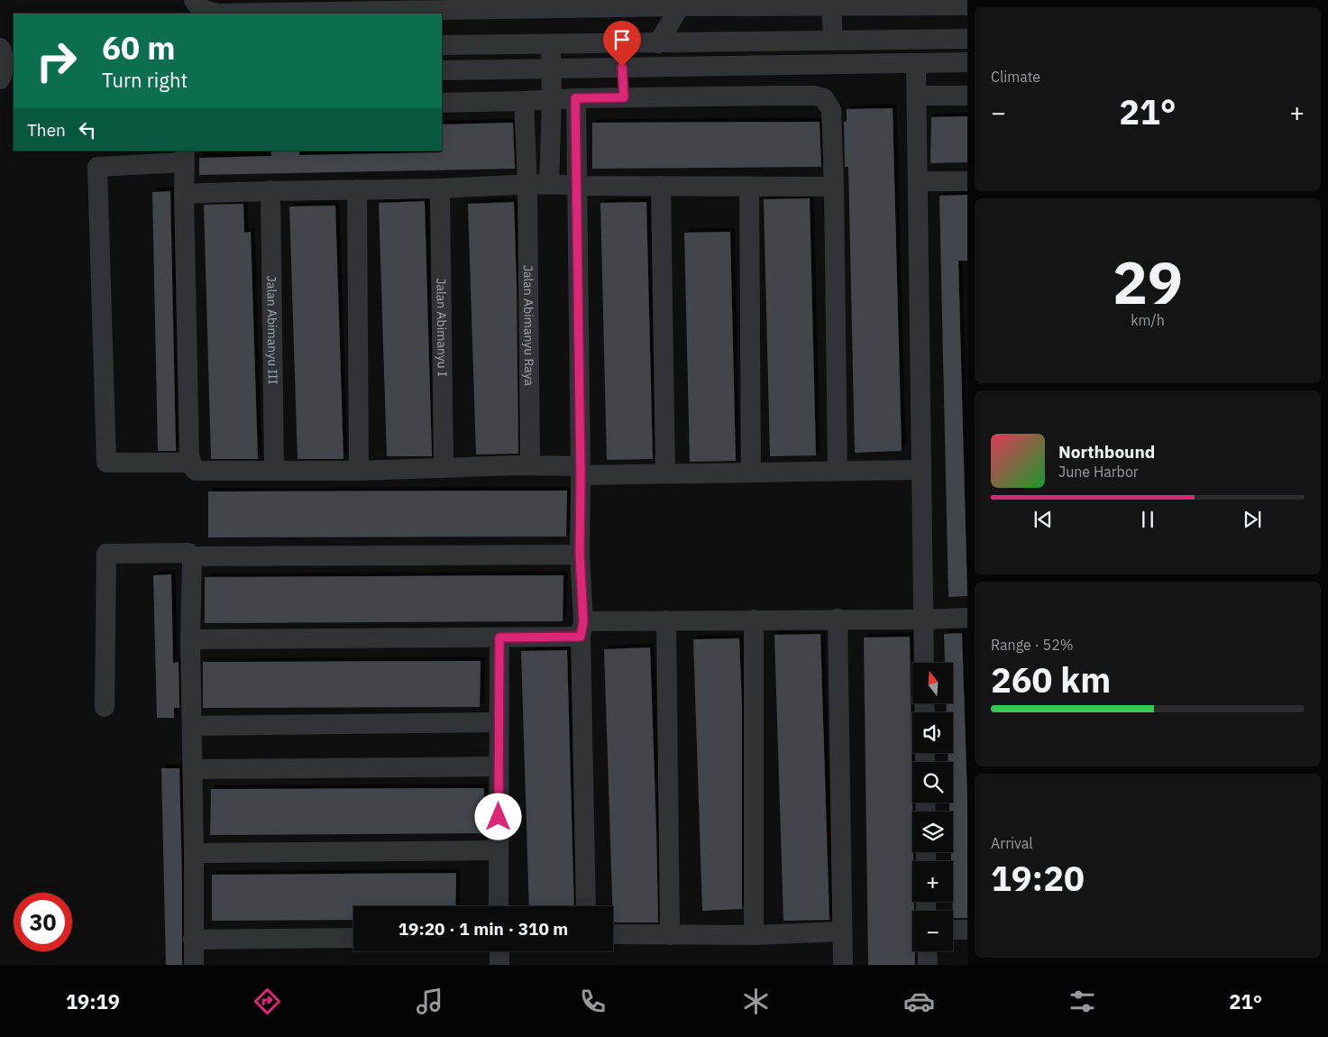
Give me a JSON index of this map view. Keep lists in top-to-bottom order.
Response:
{
  "streets": {
    "street": ["Jalan Abimanyu Raya", "Jalan Abimanyu I", "Jalan Abimanyu III"]
  },
  "north": "top",
  "page": {
    "tile": [
      "Climate",
      ["29", "km/h"],
      ["Range · 52%", "260 km"],
      ["Arrival", "19:20"]
    ],
    "turn": ["60 m", "Turn right"],
    "heat": ["−", "21°", "+"],
    "then": "Then",
    "song": ["Northbound", "June Harbor"],
    "map_buttons": ["+", "−"],
    "limit": "30",
    "trip": "19:20 · 1 min · 310 m",
    "tabs": ["19:19", "21°"]
  }
}
